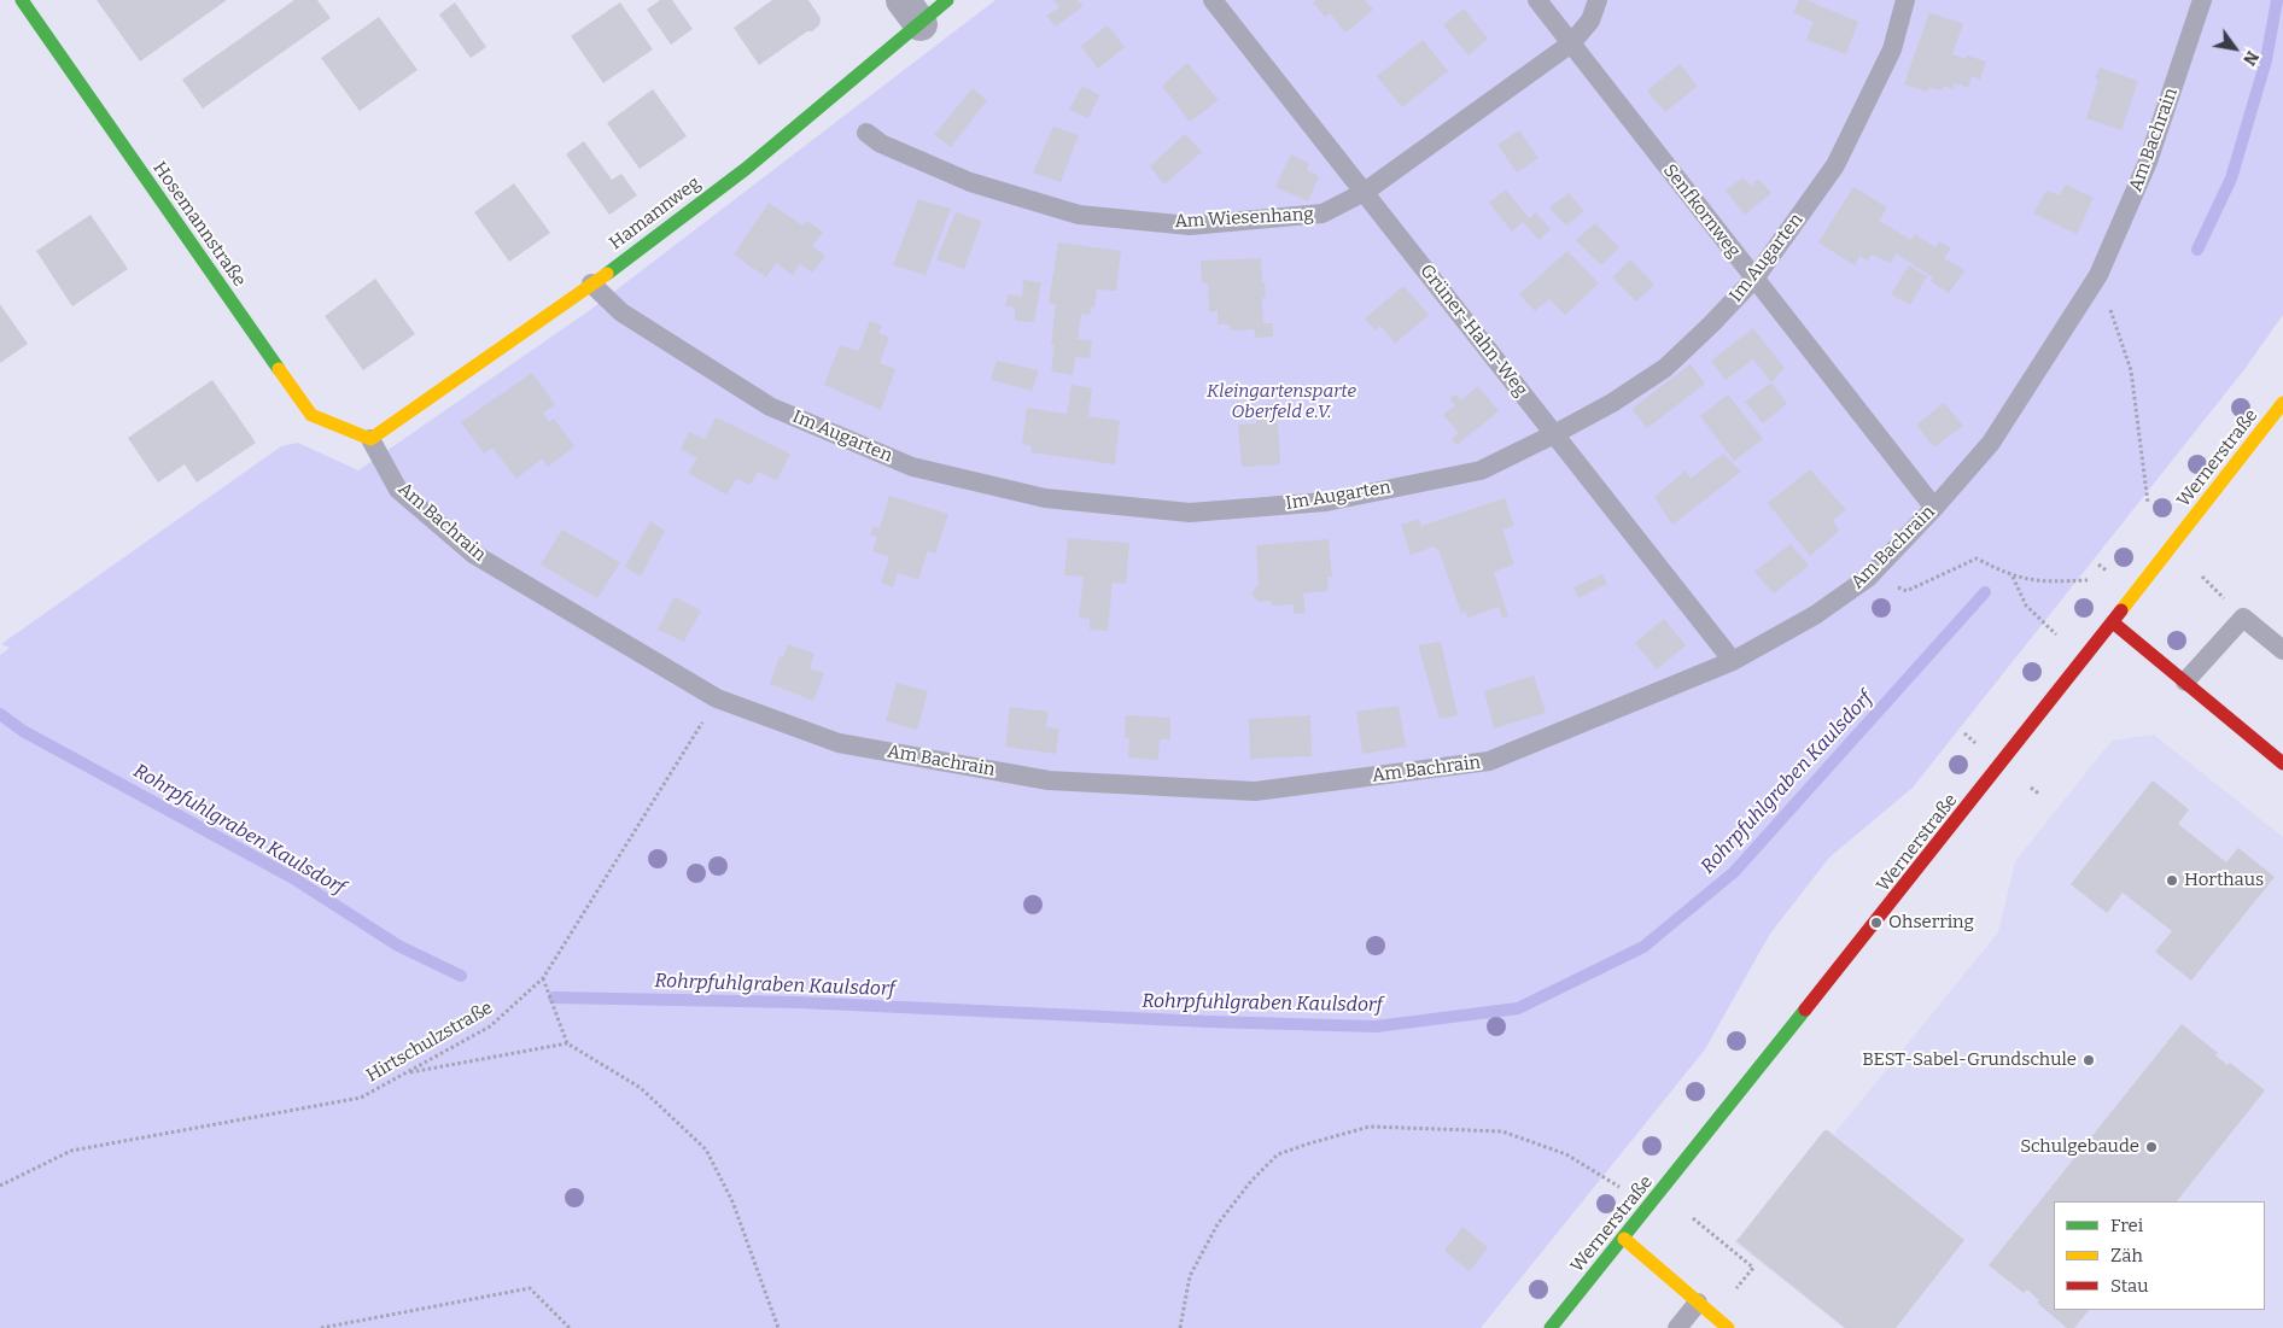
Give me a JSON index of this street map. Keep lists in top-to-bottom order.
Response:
{
  "streets": {
    "street": ["Hamannweg", "Hosemannstraße", "Wernerstraße"],
    "lane": [
      "Am Bachrain",
      "Senfkornweg",
      "Am Wiesenhang",
      "Im Augarten",
      "Grüner-Hahn-Weg"
    ],
    "path": ["Hirtschulzstraße"]
  },
  "crossings": [
    ["Am Bachrain", "Senfkornweg"],
    ["Am Bachrain", "Hamannweg"],
    ["Am Bachrain", "Hosemannstraße"],
    ["Am Bachrain", "Grüner-Hahn-Weg"],
    ["Am Bachrain", "Hirtschulzstraße"],
    ["Senfkornweg", "Am Wiesenhang"],
    ["Senfkornweg", "Im Augarten"],
    ["Hamannweg", "Hosemannstraße"],
    ["Hamannweg", "Im Augarten"],
    ["Am Wiesenhang", "Grüner-Hahn-Weg"],
    ["Im Augarten", "Grüner-Hahn-Weg"]
  ],
  "water": ["Rohrpfuhlgraben Kaulsdorf"],
  "parks": ["Kleingartensparte Oberfeld e.V."],
  "places": [
    "Horthaus",
    "Ohserring",
    "BEST-Sabel-Grundschule",
    "Schulgebaude"
  ],
  "legend": ["Frei", "Zäh", "Stau"],
  "north": "bottom right"
}
